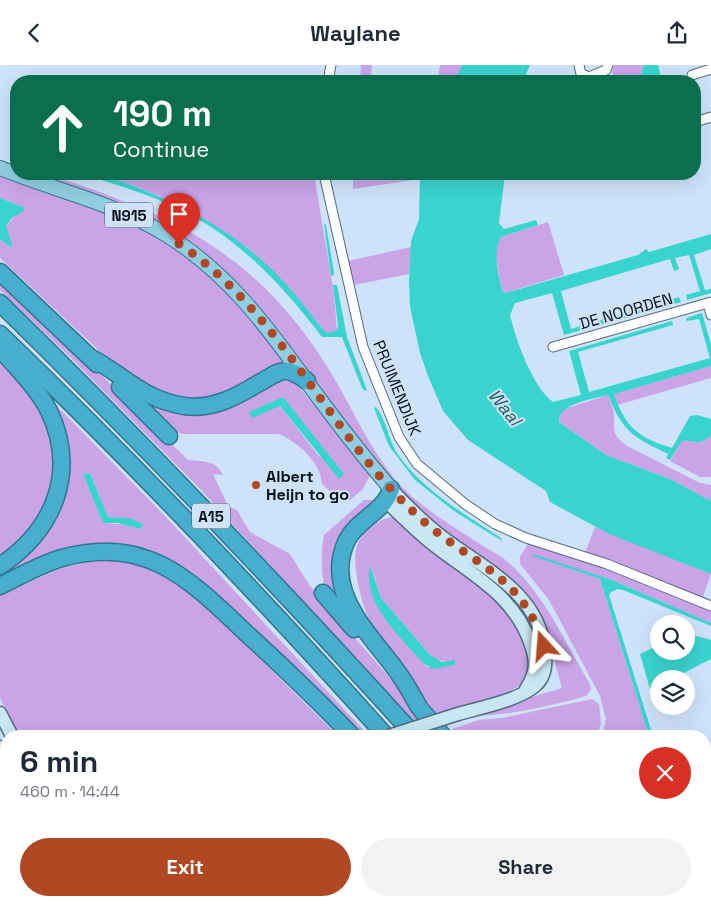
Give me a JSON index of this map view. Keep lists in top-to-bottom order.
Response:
{
  "streets": {
    "highway": ["A15"],
    "main road": ["N915"],
    "street": ["DE NOORDEN", "PRUIMENDIJK"]
  },
  "water": ["Waal"],
  "places": ["Albert Heijn to go"],
  "page": {
    "header": "Waylane",
    "turn": ["190 m", "Continue"],
    "heading": ["6 min", "460 m · 14:44"],
    "buttons": ["Exit", "Share"]
  }
}
